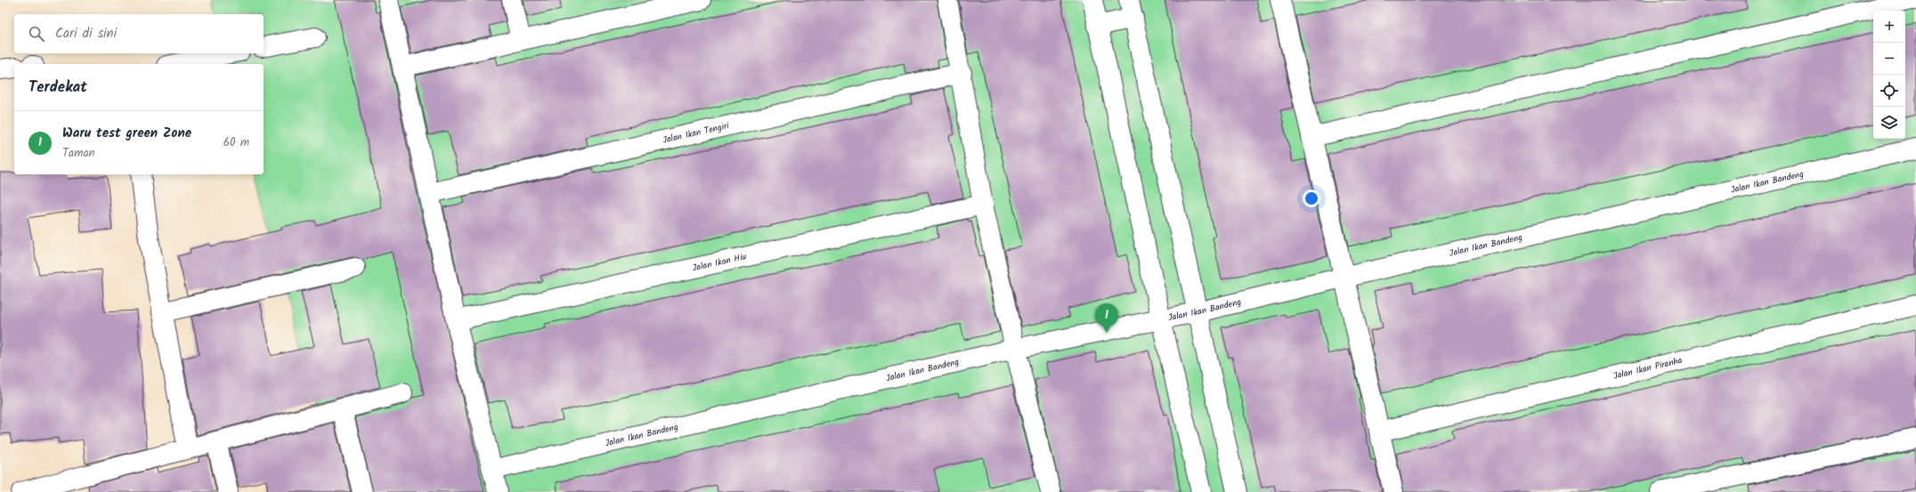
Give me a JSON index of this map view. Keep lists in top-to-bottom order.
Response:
{
  "streets": {
    "street": [
      "Jalan Ikan Tengiri",
      "Jalan Ikan Bandeng",
      "Jalan Ikan Hiu",
      "Jalan Ikan Piranha"
    ]
  },
  "page": {
    "map_buttons": ["+", "−"],
    "search": "Cari di sini",
    "heading": "Terdekat",
    "list": [
      {
        "mark": "1",
        "name": "Waru test green Zone",
        "note": "Taman",
        "value": "60 m"
      }
    ],
    "pins": "1"
  }
}
